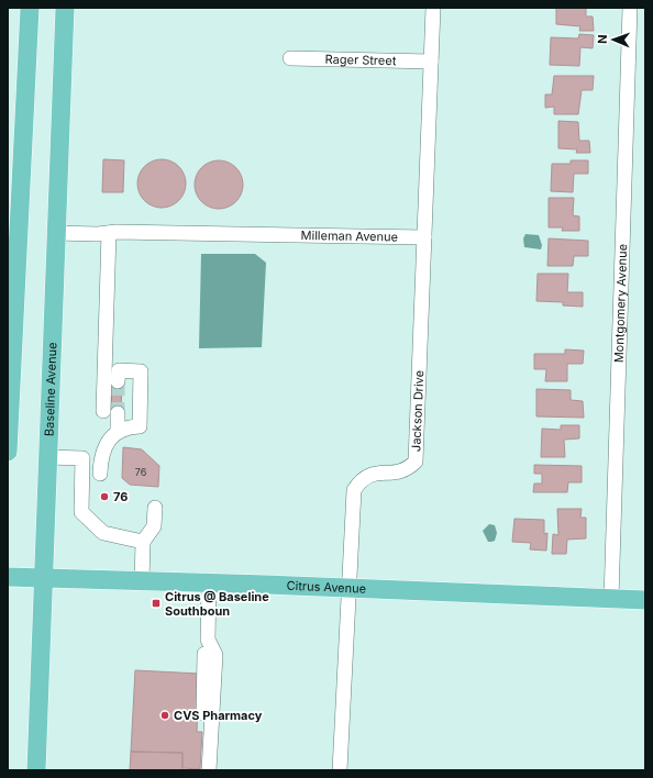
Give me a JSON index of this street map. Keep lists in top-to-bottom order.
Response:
{
  "streets": {
    "main road": ["Baseline Avenue", "Citrus Avenue"],
    "street": [
      "Rager Street",
      "Milleman Avenue",
      "Montgomery Avenue",
      "Jackson Drive"
    ]
  },
  "crossings": [
    ["Rager Street", "Jackson Drive"],
    ["Milleman Avenue", "Baseline Avenue"],
    ["Milleman Avenue", "Jackson Drive"],
    ["Montgomery Avenue", "Citrus Avenue"],
    ["Baseline Avenue", "Citrus Avenue"],
    ["Jackson Drive", "Citrus Avenue"]
  ],
  "places": {
    "other": ["76", "CVS Pharmacy"],
    "transit": ["Citrus @ Baseline Southboun"]
  },
  "house_numbers": ["76"],
  "north": "left"
}
